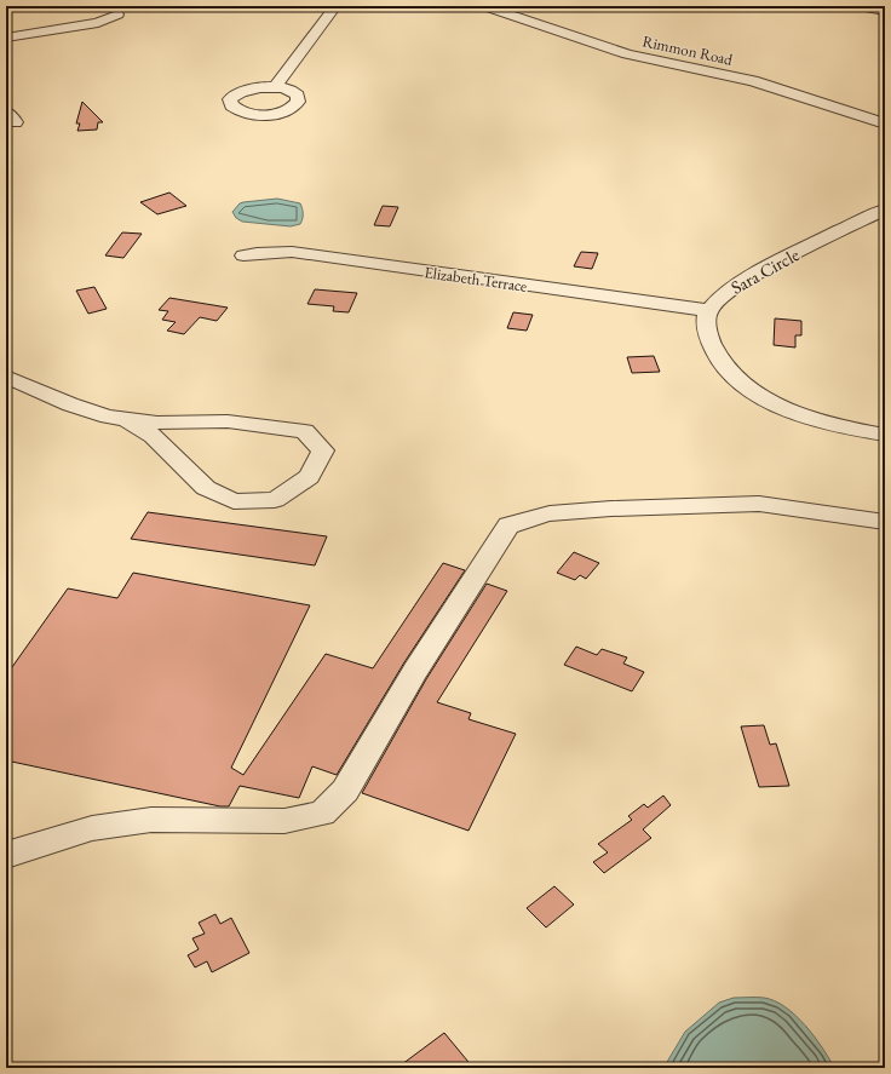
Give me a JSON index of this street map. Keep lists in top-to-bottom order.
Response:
{
  "streets": {
    "street": ["Rimmon Road", "Sara Circle", "Elizabeth Terrace"]
  },
  "crossings": [
    ["Sara Circle", "Elizabeth Terrace"]
  ]
}
